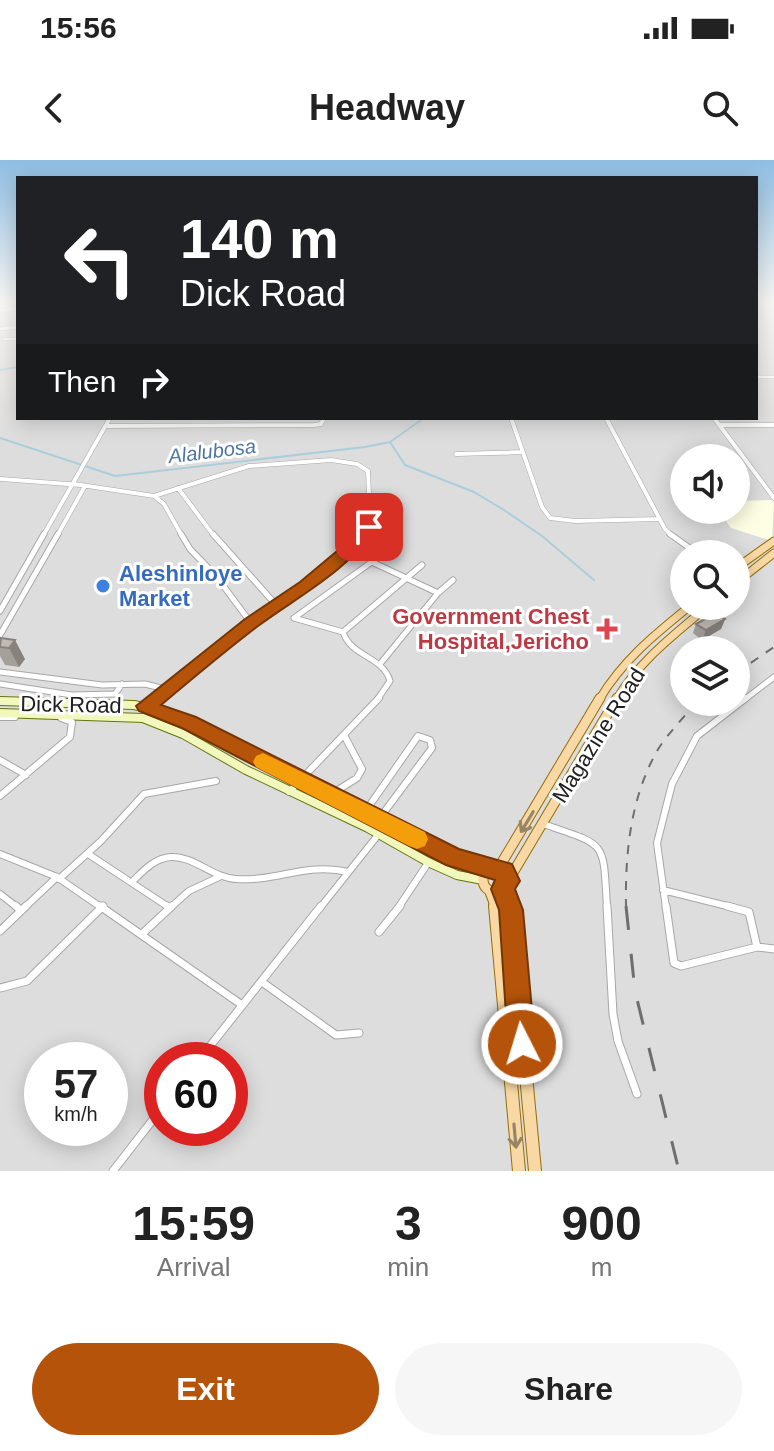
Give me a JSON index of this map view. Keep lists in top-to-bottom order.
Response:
{
  "streets": {
    "main road": ["Dick Road", "Magazine Road"]
  },
  "crossings": [
    ["Dick Road", "Magazine Road"]
  ],
  "water": ["Alalubosa"],
  "places": {
    "other": ["Aleshinloye Market"],
    "health": ["Government Chest Hospital,Jericho"]
  },
  "page": {
    "status": "15:56",
    "header": "Headway",
    "turn": ["140 m", "Dick Road"],
    "then": "Then",
    "speed": "57 km/h",
    "limit": "60",
    "eta": [
      "15:59",
      "Arrival",
      "3",
      "min",
      "900",
      "m"
    ],
    "buttons": ["Exit", "Share"]
  }
}
